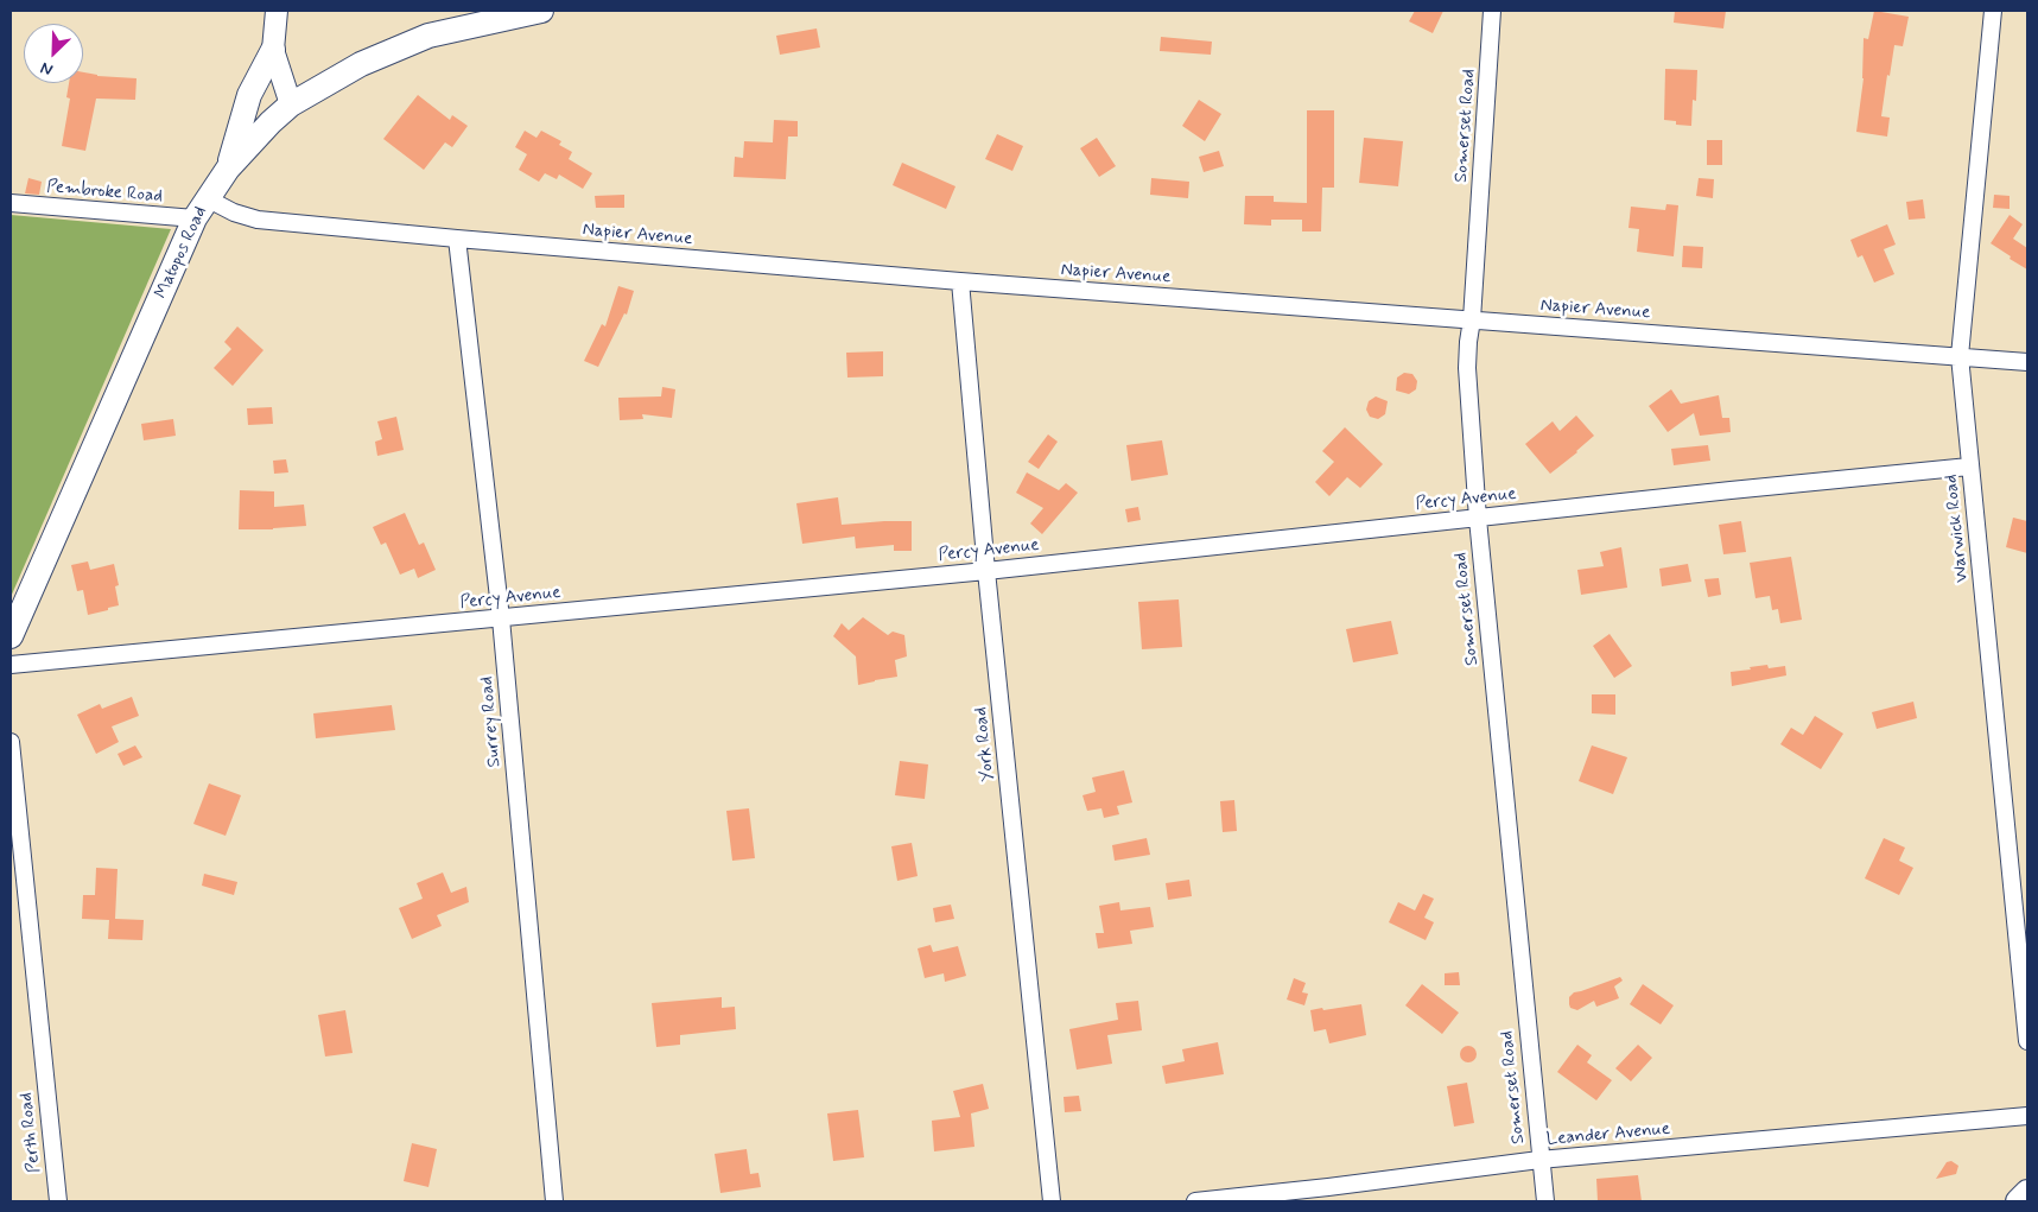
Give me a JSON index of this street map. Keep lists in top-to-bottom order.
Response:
{
  "streets": {
    "main road": ["Matopos Road"],
    "street": [
      "Somerset Road",
      "Pembroke Road",
      "Napier Avenue",
      "Percy Avenue",
      "Warwick Road",
      "Surrey Road",
      "York Road",
      "Perth Road",
      "Leander Avenue"
    ]
  },
  "crossings": [
    ["Somerset Road", "Napier Avenue"],
    ["Somerset Road", "Percy Avenue"],
    ["Somerset Road", "Leander Avenue"],
    ["Pembroke Road", "Matopos Road"],
    ["Napier Avenue", "Matopos Road"],
    ["Napier Avenue", "Warwick Road"],
    ["Napier Avenue", "Surrey Road"],
    ["Napier Avenue", "York Road"],
    ["Percy Avenue", "Warwick Road"],
    ["Percy Avenue", "Surrey Road"],
    ["Percy Avenue", "York Road"]
  ],
  "north": "bottom left"
}
